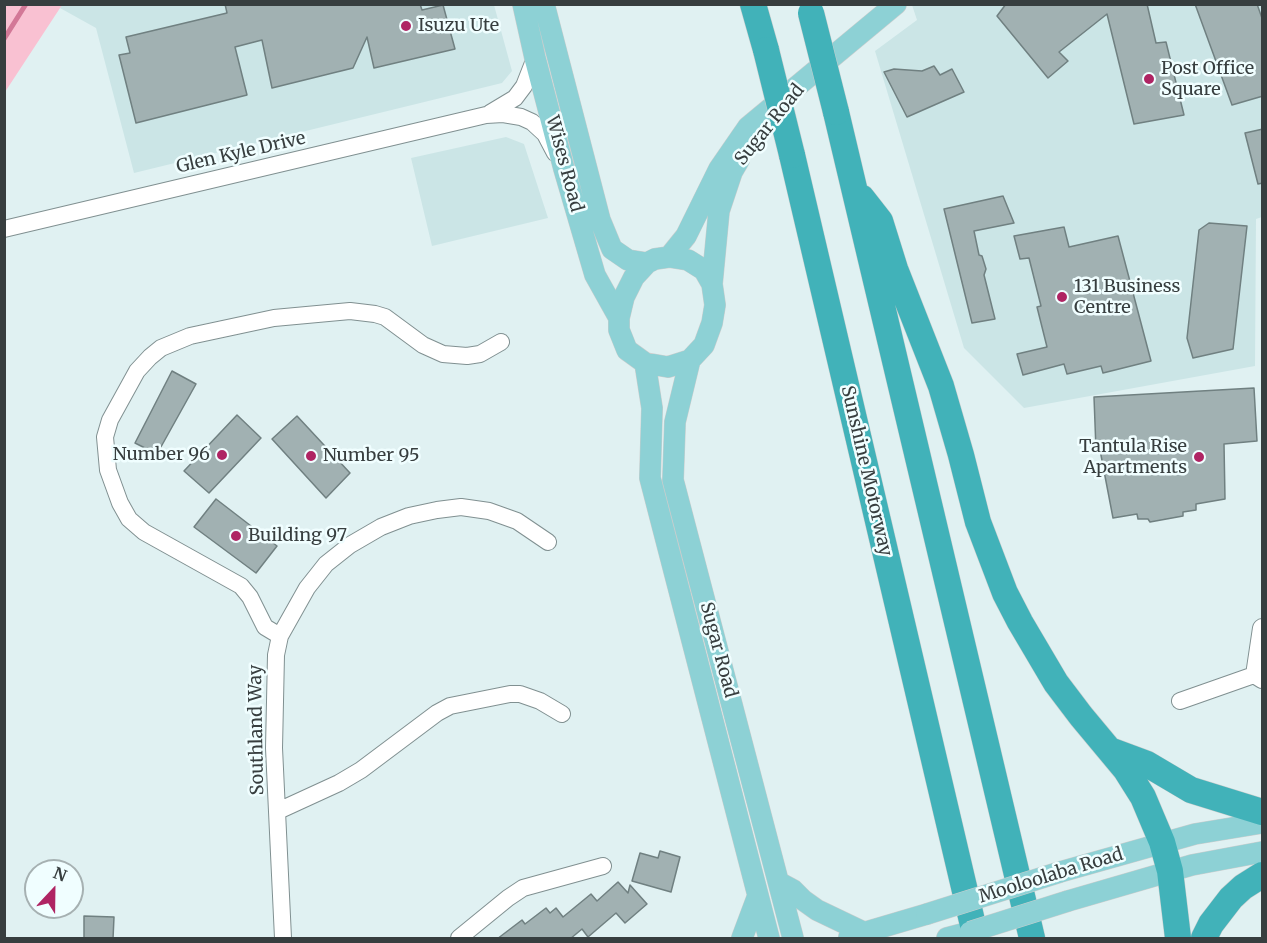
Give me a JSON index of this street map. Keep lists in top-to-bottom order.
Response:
{
  "streets": {
    "highway": ["Sunshine Motorway"],
    "main road": ["Sugar Road", "Wises Road", "Mooloolaba Road"],
    "street": ["Glen Kyle Drive", "Southland Way"]
  },
  "crossings": [
    ["Sugar Road", "Wises Road"]
  ],
  "places": [
    "Isuzu Ute",
    "Post Office Square",
    "131 Business Centre",
    "Number 96",
    "Number 95",
    "Tantula Rise Apartments",
    "Building 97"
  ],
  "north": "top"
}
